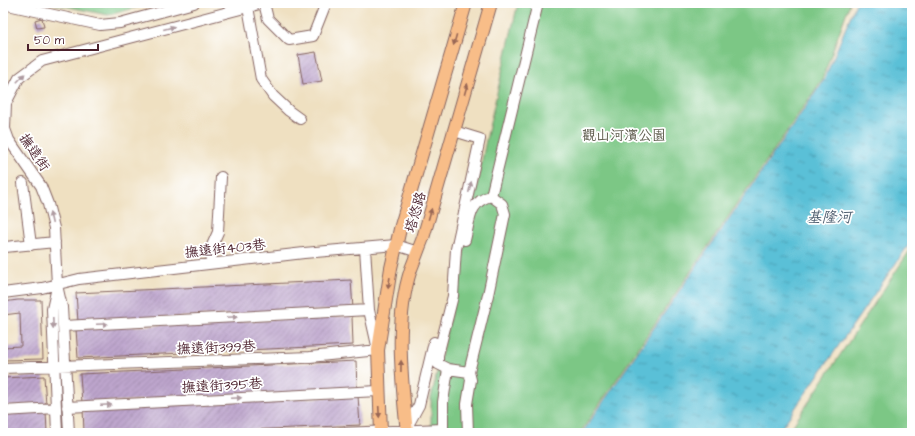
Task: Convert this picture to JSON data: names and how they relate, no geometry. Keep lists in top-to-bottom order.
{
  "streets": {
    "main road": ["塔悠路"],
    "street": [
      "撫遠街",
      "撫遠街403巷",
      "撫遠街399巷",
      "撫遠街395巷"
    ]
  },
  "crossings": [
    ["撫遠街", "撫遠街403巷"],
    ["撫遠街", "撫遠街399巷"],
    ["撫遠街", "撫遠街395巷"],
    ["塔悠路", "撫遠街403巷"],
    ["塔悠路", "撫遠街399巷"],
    ["塔悠路", "撫遠街395巷"]
  ],
  "water": ["基隆河"],
  "parks": ["觀山河濱公園"],
  "scale_bar": "50 m"
}
